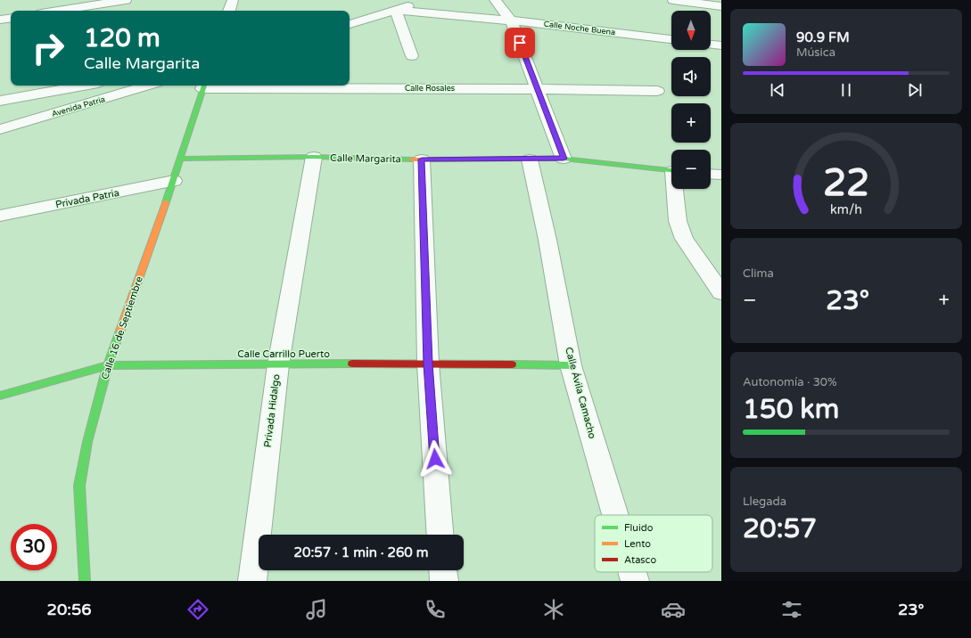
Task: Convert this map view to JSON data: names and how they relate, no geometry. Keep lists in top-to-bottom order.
{
  "streets": {
    "street": [
      "Calle Noche Buena",
      "Calle Rosales",
      "Avenida Patria",
      "Calle Margarita",
      "Privada Patria",
      "Calle 16 de Septiembre",
      "Calle Carrillo Puerto",
      "Calle Ávila Camacho",
      "Privada Hidalgo"
    ]
  },
  "crossings": [
    ["Calle Rosales", "Calle 16 de Septiembre"],
    ["Calle Margarita", "Calle 16 de Septiembre"],
    ["Calle Margarita", "Calle Ávila Camacho"],
    ["Calle Margarita", "Privada Hidalgo"],
    ["Privada Patria", "Calle 16 de Septiembre"],
    ["Calle 16 de Septiembre", "Calle Carrillo Puerto"],
    ["Calle Carrillo Puerto", "Calle Ávila Camacho"],
    ["Calle Carrillo Puerto", "Privada Hidalgo"]
  ],
  "legend": ["Fluido", "Lento", "Atasco"],
  "north": "bottom",
  "page": {
    "map_buttons": ["+", "−"],
    "turn": ["120 m", "Calle Margarita"],
    "song": ["90.9 FM", "Música"],
    "tile": [
      "Clima",
      ["Autonomía · 30%", "150 km"],
      ["Llegada", "20:57"]
    ],
    "heat": ["−", "23°", "+"],
    "limit": "30",
    "trip": "20:57 · 1 min · 260 m",
    "tabs": ["20:56", "23°"],
    "gauge": ["22", "km/h"]
  }
}
